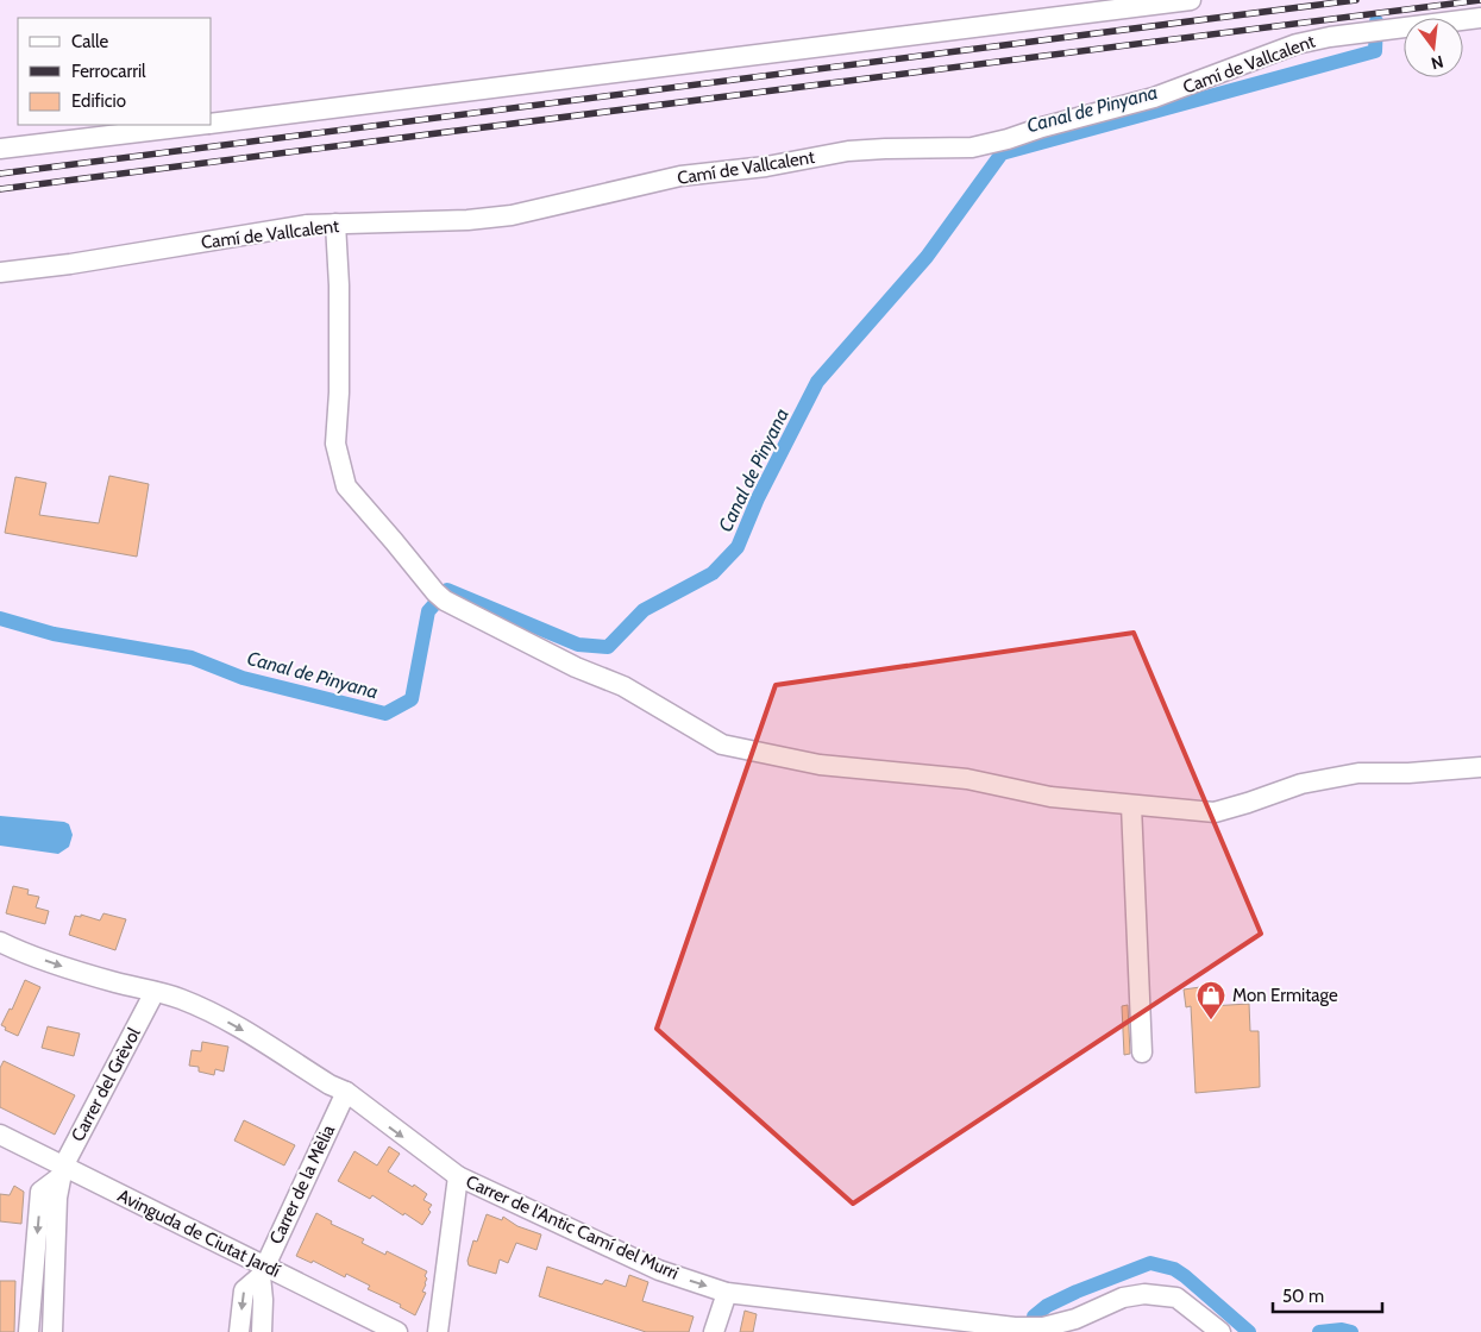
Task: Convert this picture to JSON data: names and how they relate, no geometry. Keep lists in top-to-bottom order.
{
  "streets": {
    "street": [
      "Camí de Vallcalent",
      "Carrer del Grèvol",
      "Carrer de la Mèlia",
      "Carrer de l'Antic Camí del Murri",
      "Avinguda de Ciutat Jardí"
    ]
  },
  "crossings": [
    ["Carrer del Grèvol", "Carrer de l'Antic Camí del Murri"],
    ["Carrer del Grèvol", "Avinguda de Ciutat Jardí"],
    ["Carrer de la Mèlia", "Carrer de l'Antic Camí del Murri"],
    ["Carrer de la Mèlia", "Avinguda de Ciutat Jardí"]
  ],
  "one_way": ["Carrer de l'Antic Camí del Murri"],
  "water": ["Canal de Pinyana"],
  "places": {
    "shop": ["Mon Ermitage"]
  },
  "legend": ["Calle", "Ferrocarril", "Edificio"],
  "scale_bar": "50 m",
  "north": "bottom"
}
